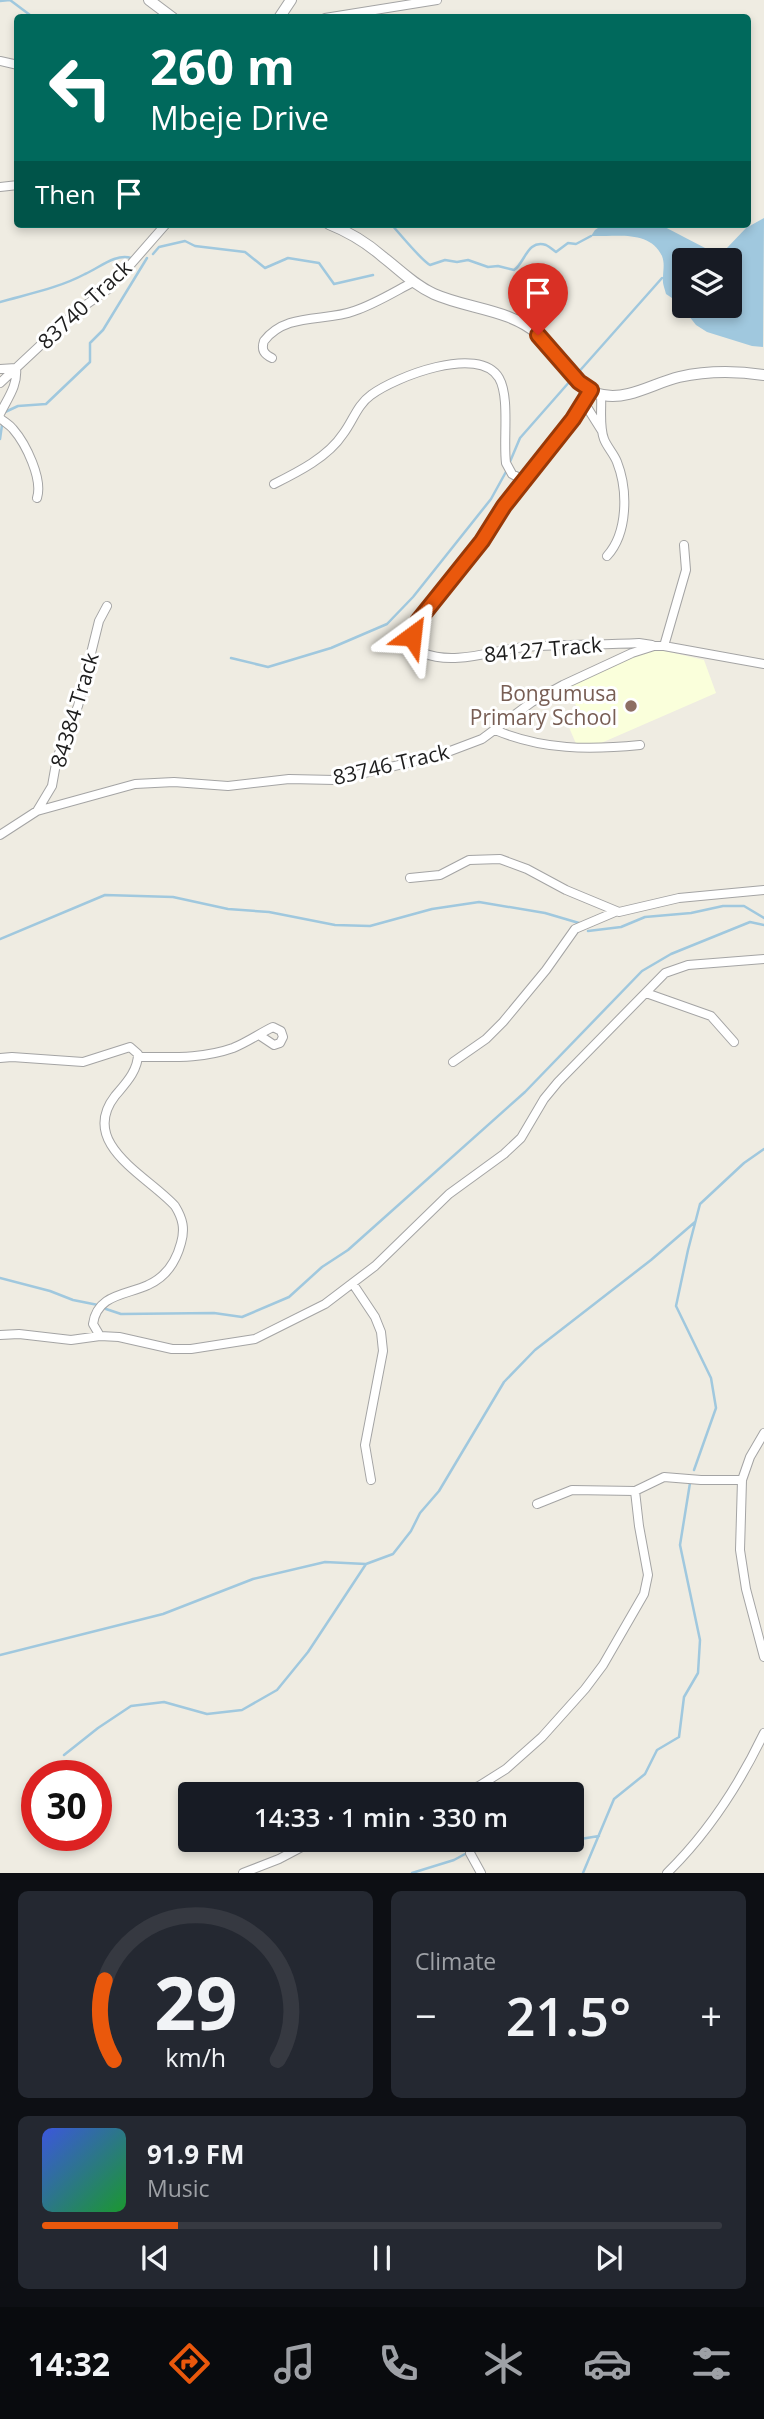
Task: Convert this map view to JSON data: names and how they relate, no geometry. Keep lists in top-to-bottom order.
{
  "streets": {
    "street": [
      "83740 Track",
      "84127 Track",
      "84384 Track",
      "83746 Track"
    ]
  },
  "crossings": [
    ["84127 Track", "83746 Track"],
    ["84384 Track", "83746 Track"]
  ],
  "places": ["Bongumusa Primary School"],
  "page": {
    "turn": ["260 m", "Mbeje Drive"],
    "then": "Then",
    "limit": "30",
    "trip": "14:33 · 1 min · 330 m",
    "tile": "Climate",
    "heat": ["−", "21.5°", "+"],
    "song": ["91.9 FM", "Music"],
    "tabs": "14:32",
    "gauge": ["29", "km/h"]
  }
}
